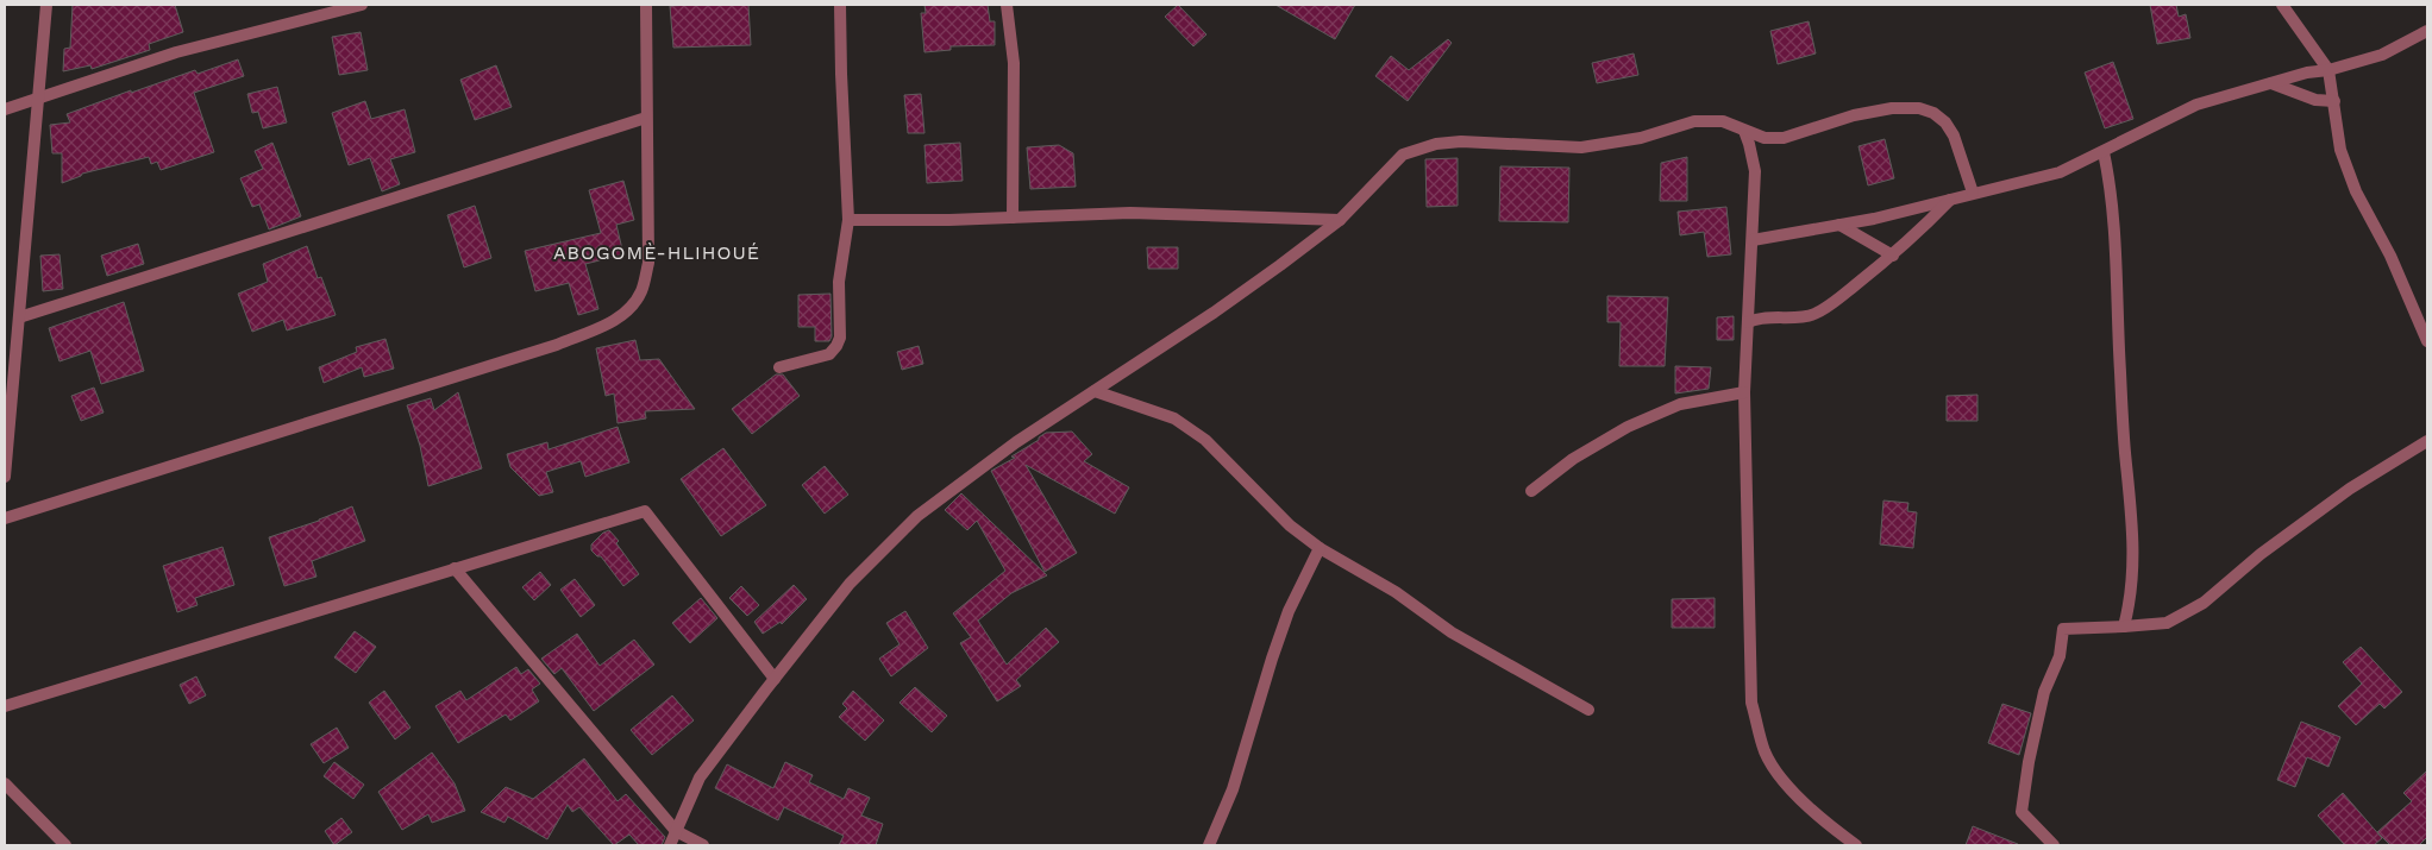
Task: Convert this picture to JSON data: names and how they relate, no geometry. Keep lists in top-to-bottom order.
{
  "districts": ["ABOGOMÈ-HLIHOUÉ"]
}
